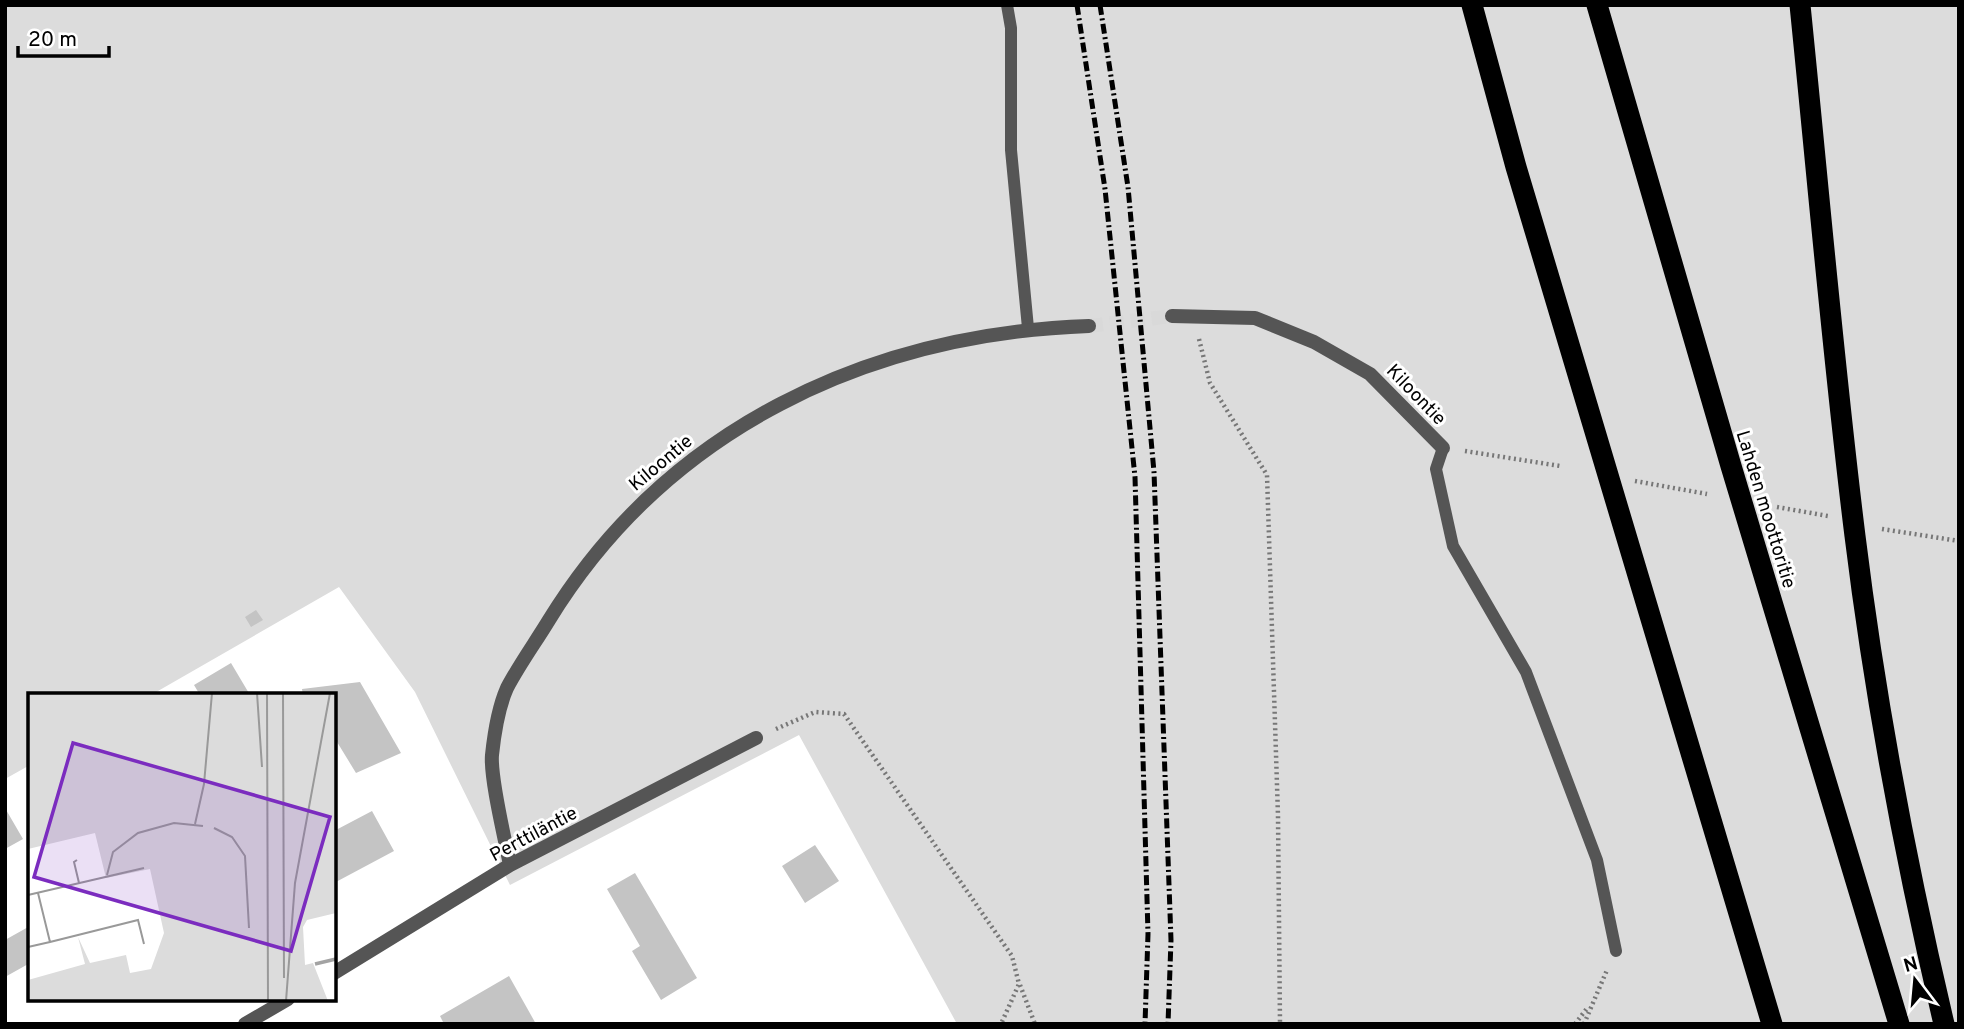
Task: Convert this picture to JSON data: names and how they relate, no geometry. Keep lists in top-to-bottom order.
{
  "streets": {
    "highway": ["Lahden moottoritie"],
    "street": ["Kiloontie", "Perttiläntie"]
  },
  "crossings": [
    ["Kiloontie", "Perttiläntie"]
  ],
  "scale_bar": "20 m",
  "north": "top"
}
